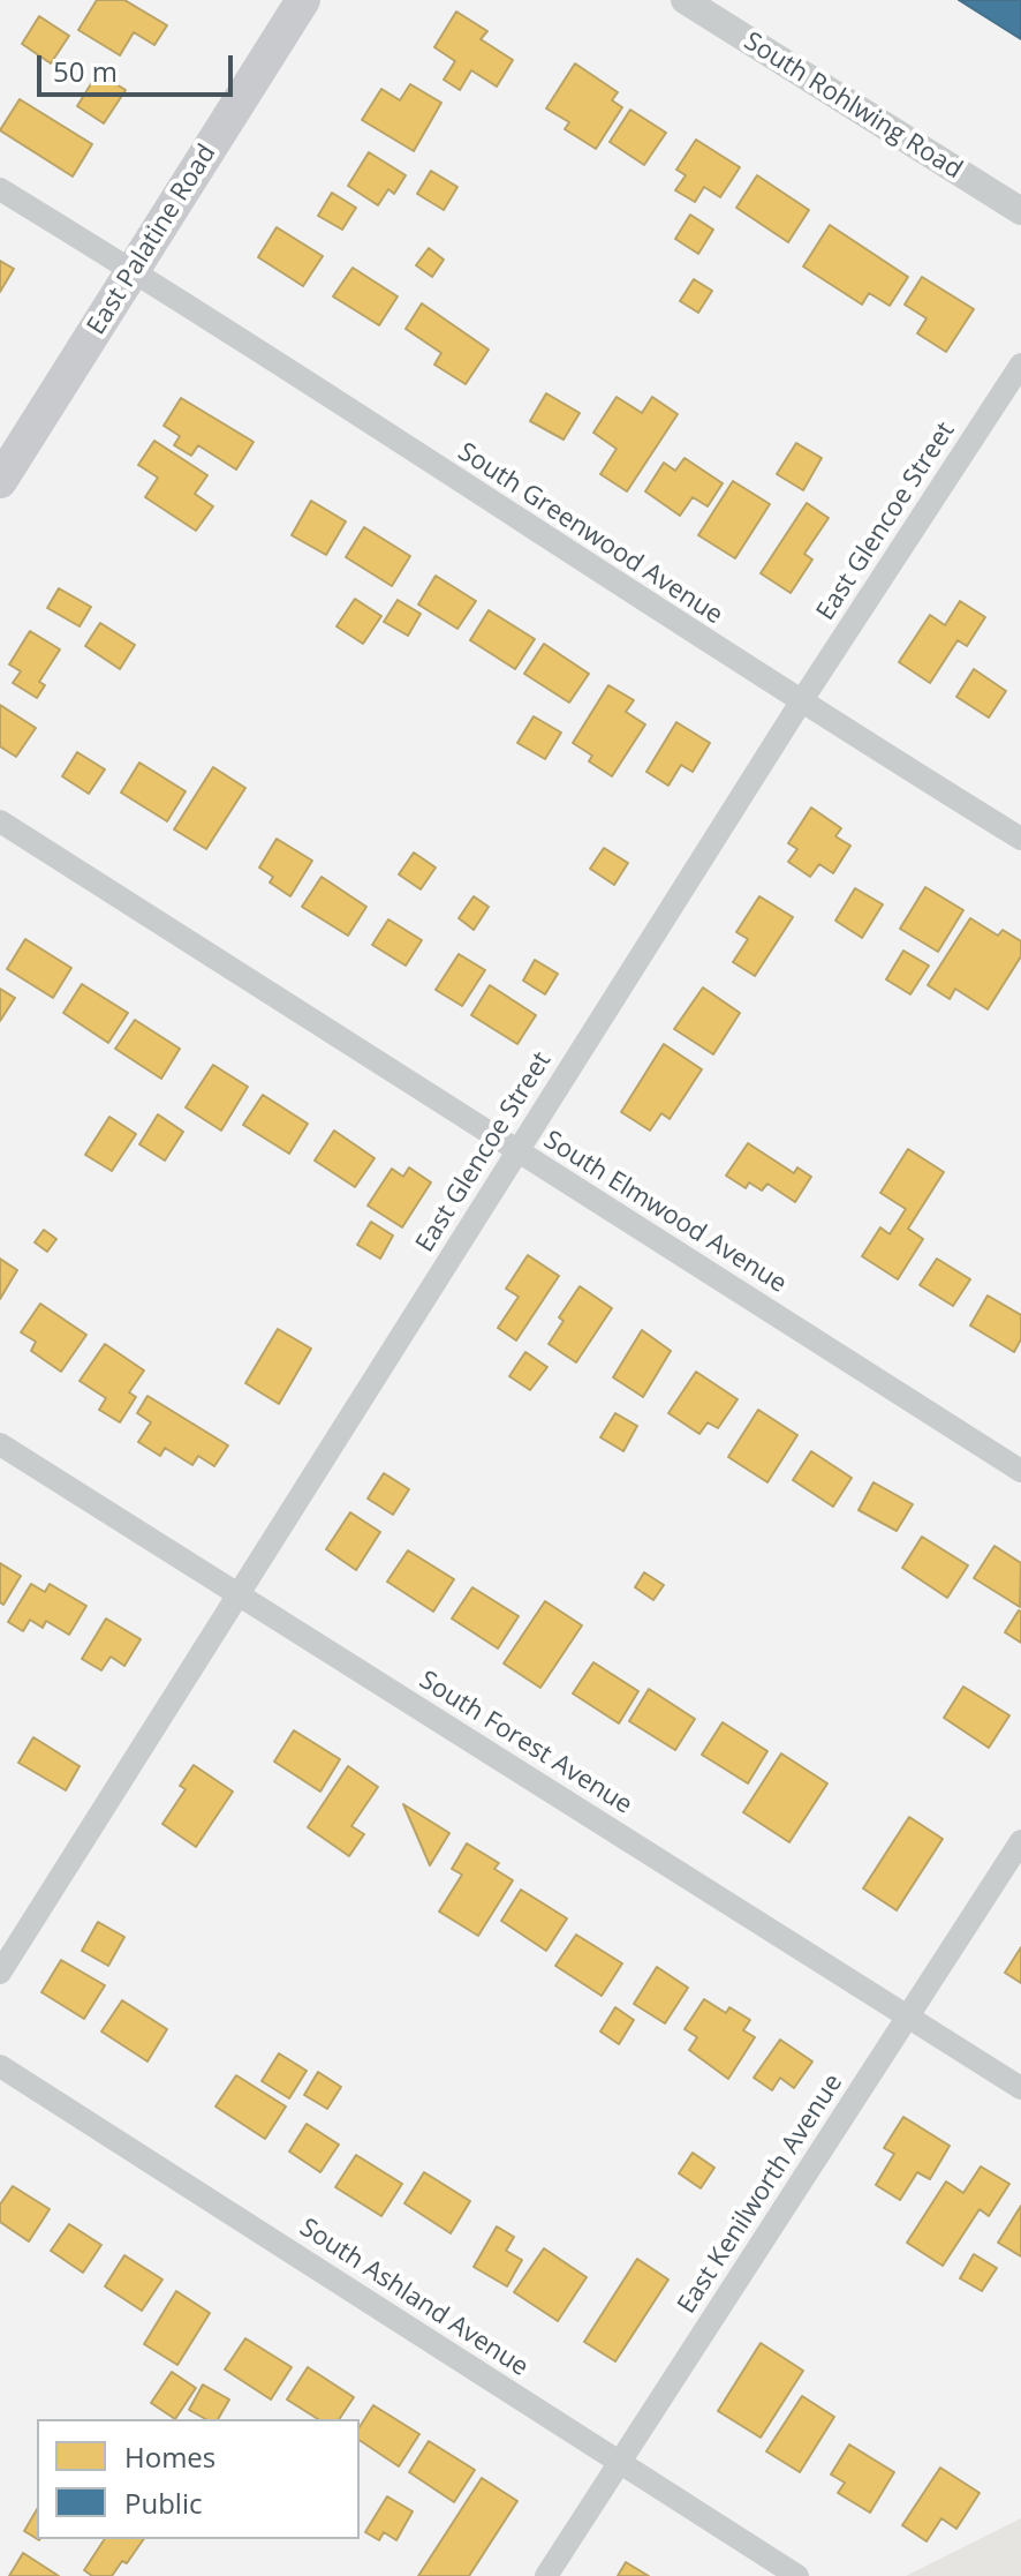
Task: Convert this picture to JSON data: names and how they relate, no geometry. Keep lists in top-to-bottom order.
{
  "streets": {
    "main road": ["East Palatine Road"],
    "street": [
      "South Rohlwing Road",
      "East Glencoe Street",
      "South Greenwood Avenue",
      "South Elmwood Avenue",
      "South Forest Avenue",
      "East Kenilworth Avenue",
      "South Ashland Avenue"
    ]
  },
  "crossings": [
    ["East Palatine Road", "South Greenwood Avenue"],
    ["East Glencoe Street", "South Greenwood Avenue"],
    ["East Glencoe Street", "South Elmwood Avenue"],
    ["East Glencoe Street", "South Forest Avenue"],
    ["South Forest Avenue", "East Kenilworth Avenue"],
    ["East Kenilworth Avenue", "South Ashland Avenue"]
  ],
  "legend": ["Homes", "Public"],
  "scale_bar": "50 m"
}
